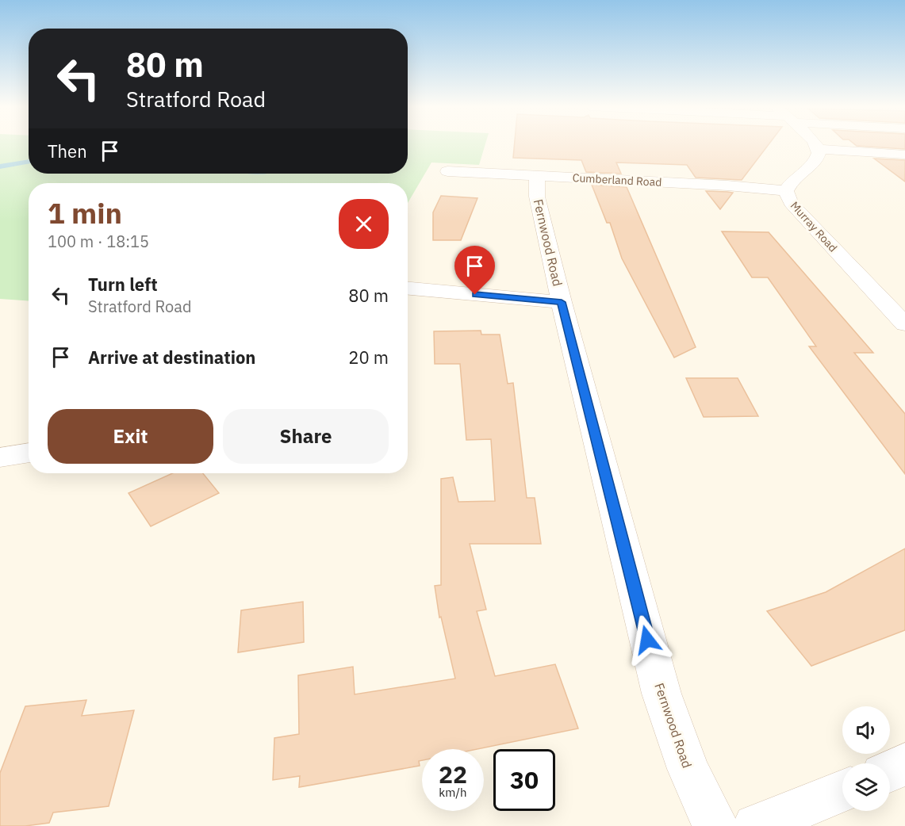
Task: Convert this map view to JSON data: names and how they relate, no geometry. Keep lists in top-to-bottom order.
{
  "streets": {
    "street": ["Cumberland Road", "Murray Road", "Fernwood Road"]
  },
  "crossings": [
    ["Cumberland Road", "Murray Road"],
    ["Cumberland Road", "Fernwood Road"]
  ],
  "page": {
    "turn": ["80 m", "Stratford Road"],
    "then": "Then",
    "heading": ["1 min", "100 m · 18:15"],
    "list": [
      {
        "name": "Turn left",
        "note": "Stratford Road",
        "value": "80 m"
      },
      {
        "name": "Arrive at destination",
        "value": "20 m"
      }
    ],
    "buttons": ["Exit", "Share"],
    "speed": "22 km/h",
    "limit": "30"
  }
}
